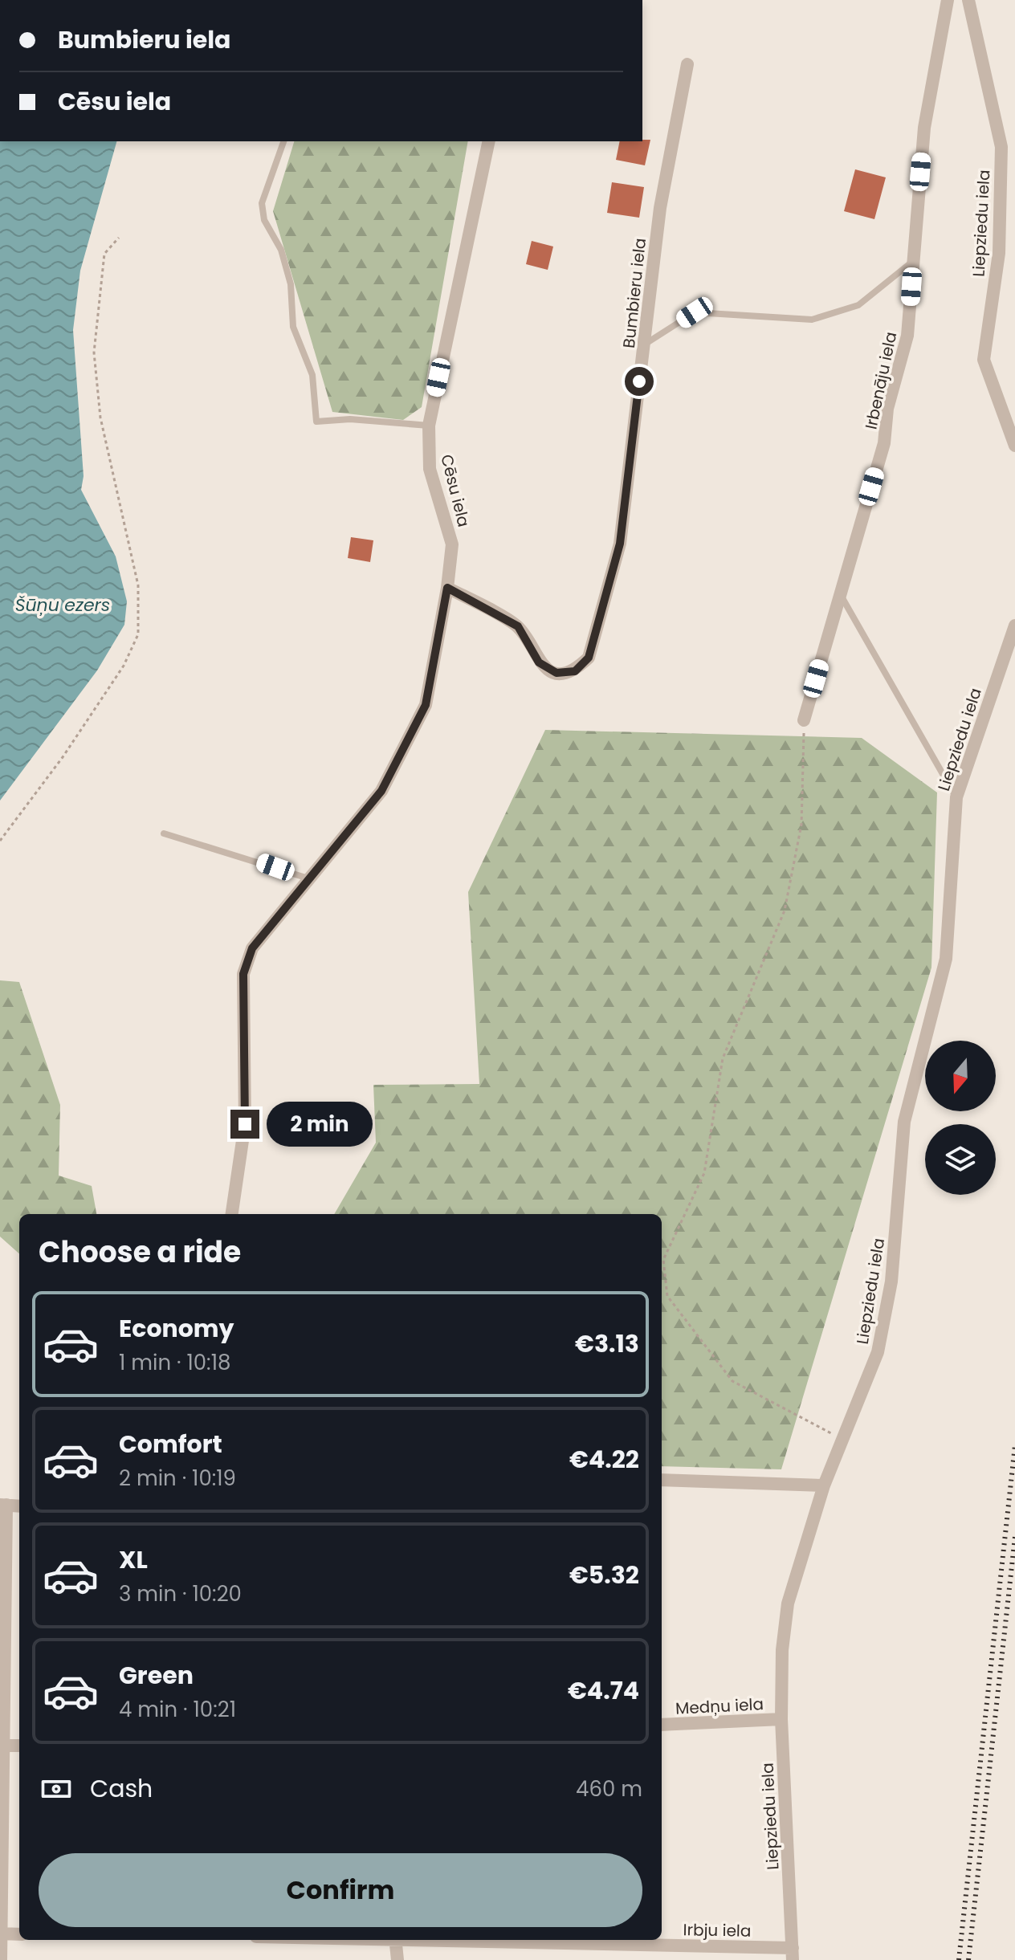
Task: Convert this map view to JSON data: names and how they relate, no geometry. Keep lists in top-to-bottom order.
{
  "streets": {
    "street": [
      "Liepziedu iela",
      "Bumbieru iela",
      "Irbenāju iela",
      "Cēsu iela",
      "Medņu iela",
      "Irbju iela"
    ]
  },
  "crossings": [
    ["Liepziedu iela", "Medņu iela"],
    ["Liepziedu iela", "Irbju iela"],
    ["Bumbieru iela", "Cēsu iela"]
  ],
  "water": ["Šūņu ezers"],
  "north": "bottom",
  "page": {
    "banner": ["Bumbieru iela", "Cēsu iela"],
    "bubble": "2 min",
    "heading": "Choose a ride",
    "list": [
      {
        "name": "Economy",
        "note": "1 min · 10:18",
        "value": "€3.13"
      },
      {
        "name": "Comfort",
        "note": "2 min · 10:19",
        "value": "€4.22"
      },
      {
        "name": "XL",
        "note": "3 min · 10:20",
        "value": "€5.32"
      },
      {
        "name": "Green",
        "note": "4 min · 10:21",
        "value": "€4.74"
      }
    ],
    "pay": ["Cash", "460 m"],
    "buttons": "Confirm"
  }
}
